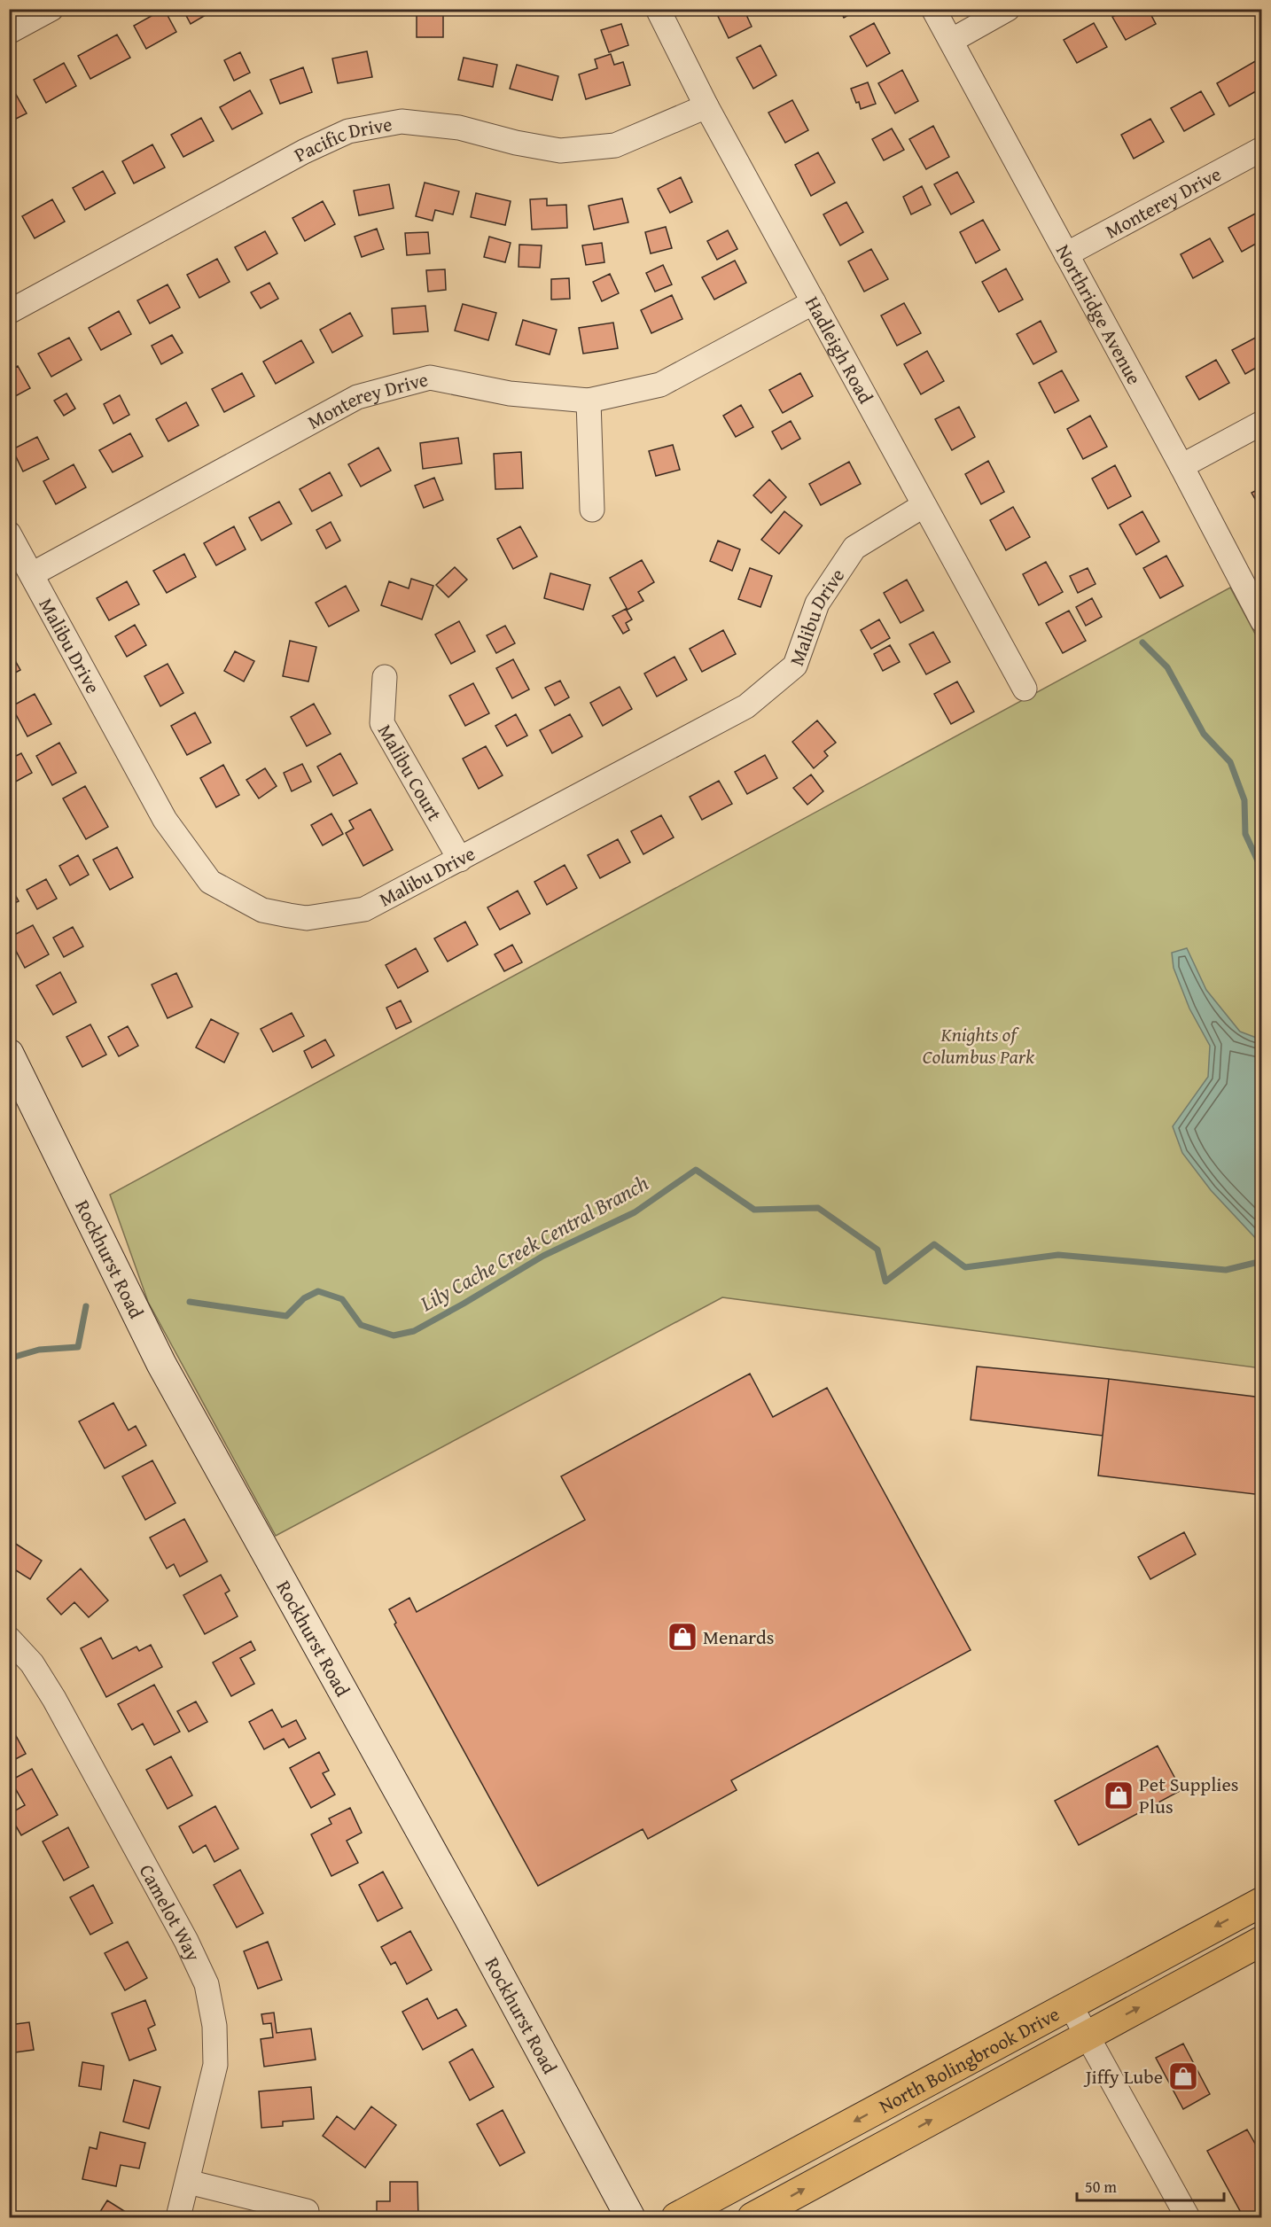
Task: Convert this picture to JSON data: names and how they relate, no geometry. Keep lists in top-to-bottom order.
{
  "streets": {
    "main road": ["North Bolingbrook Drive"],
    "street": [
      "Pacific Drive",
      "Monterey Drive",
      "Northridge Avenue",
      "Hadleigh Road",
      "Malibu Drive",
      "Malibu Court",
      "Rockhurst Road",
      "Camelot Way"
    ]
  },
  "crossings": [
    ["Pacific Drive", "Hadleigh Road"],
    ["Monterey Drive", "Northridge Avenue"],
    ["Monterey Drive", "Hadleigh Road"],
    ["Monterey Drive", "Malibu Drive"],
    ["Hadleigh Road", "Malibu Drive"],
    ["Malibu Drive", "Malibu Court"]
  ],
  "water": ["Lily Cache Creek Central Branch"],
  "parks": ["Knights of Columbus Park"],
  "places": {
    "shop": ["Menards", "Pet Supplies Plus", "Jiffy Lube"]
  },
  "scale_bar": "50 m"
}
